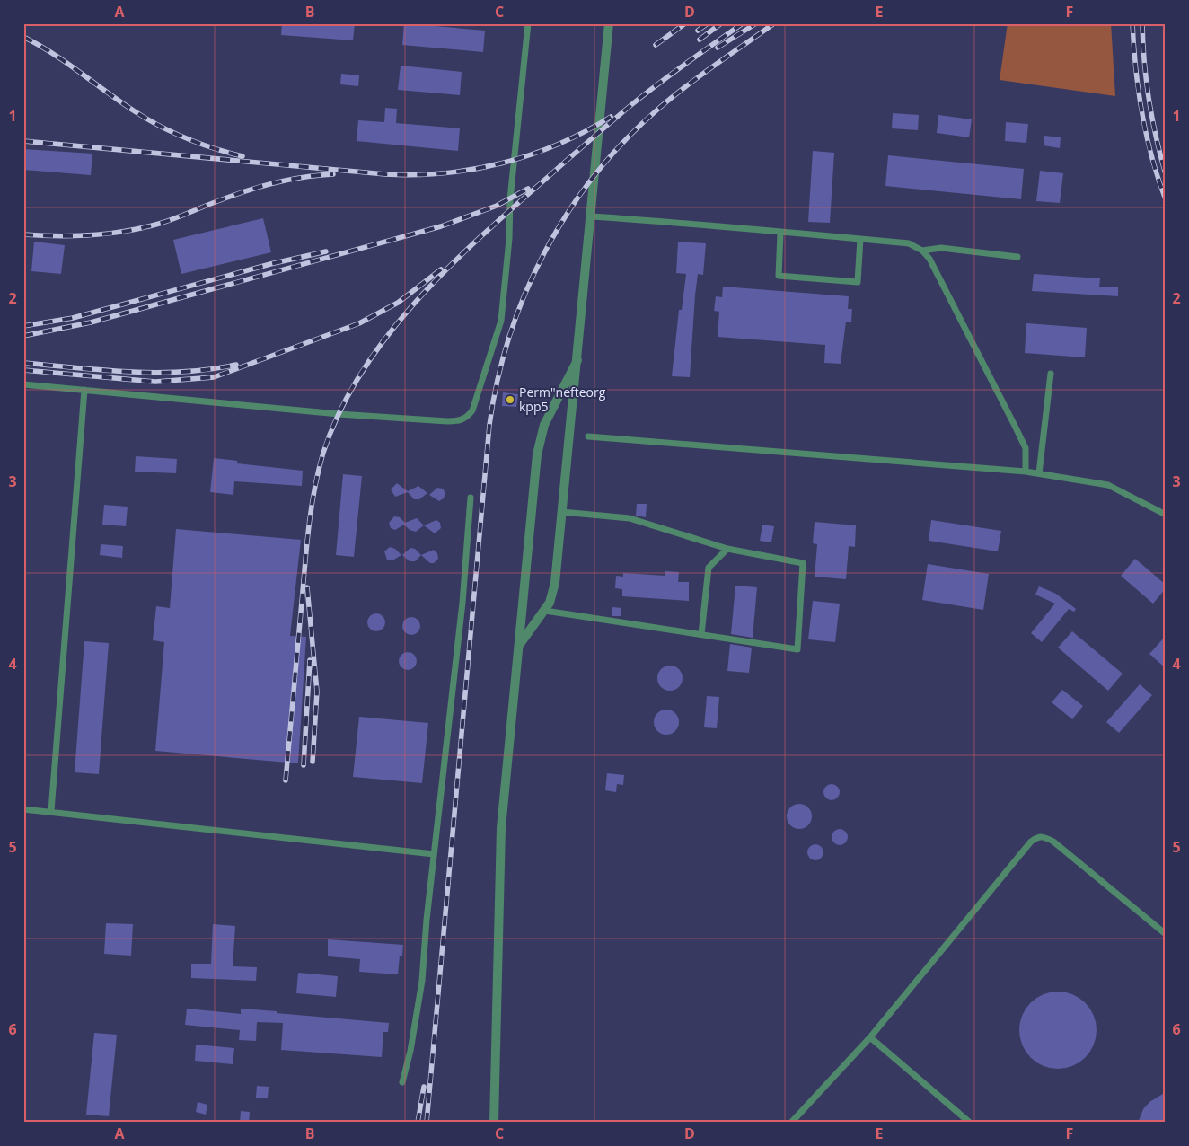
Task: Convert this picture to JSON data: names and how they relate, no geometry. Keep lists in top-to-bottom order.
{
  "places": ["Perm\"nefteorg kpp5"],
  "grid": {
    "columns": [
      "A",
      "B",
      "C",
      "D",
      "E",
      "F"
    ],
    "rows": [
      "1",
      "2",
      "3",
      "4",
      "5",
      "6"
    ]
  }
}
